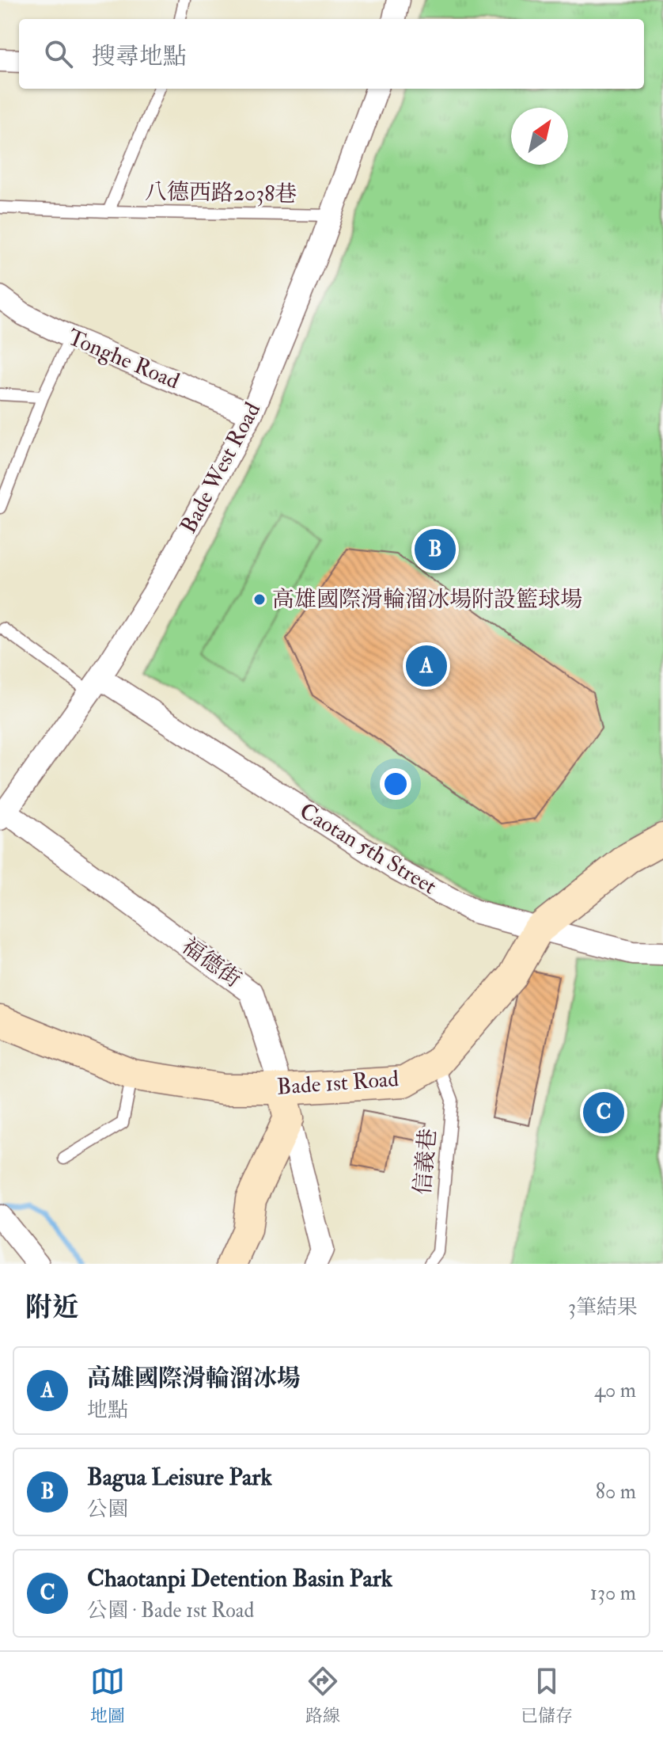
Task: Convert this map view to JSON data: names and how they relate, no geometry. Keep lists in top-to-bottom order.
{
  "streets": {
    "street": [
      "Tonghe Road",
      "Bade West Road",
      "Caotan 5th Street",
      "福德街",
      "Bade 1st Road"
    ],
    "lane": ["八德西路2038巷", "信義巷"]
  },
  "crossings": [
    ["八德西路2038巷", "Bade West Road"],
    ["Tonghe Road", "Bade West Road"],
    ["Bade West Road", "Caotan 5th Street"],
    ["Bade West Road", "福德街"],
    ["Caotan 5th Street", "Bade 1st Road"],
    ["福德街", "Bade 1st Road"],
    ["Bade 1st Road", "信義巷"]
  ],
  "places": ["高雄國際滑輪溜冰場附設籃球場"],
  "north": "top right",
  "page": {
    "search": "搜尋地點",
    "pins": ["B", "A", "C"],
    "heading": ["附近", "3筆結果"],
    "list": [
      {
        "mark": "A",
        "name": "高雄國際滑輪溜冰場",
        "note": "地點",
        "value": "40 m"
      },
      {
        "mark": "B",
        "name": "Bagua Leisure Park",
        "note": "公園",
        "value": "80 m"
      },
      {
        "mark": "C",
        "name": "Chaotanpi Detention Basin Park",
        "note": "公園 · Bade 1st Road",
        "value": "130 m"
      }
    ],
    "nav": ["地圖", "路線", "已儲存"]
  }
}
